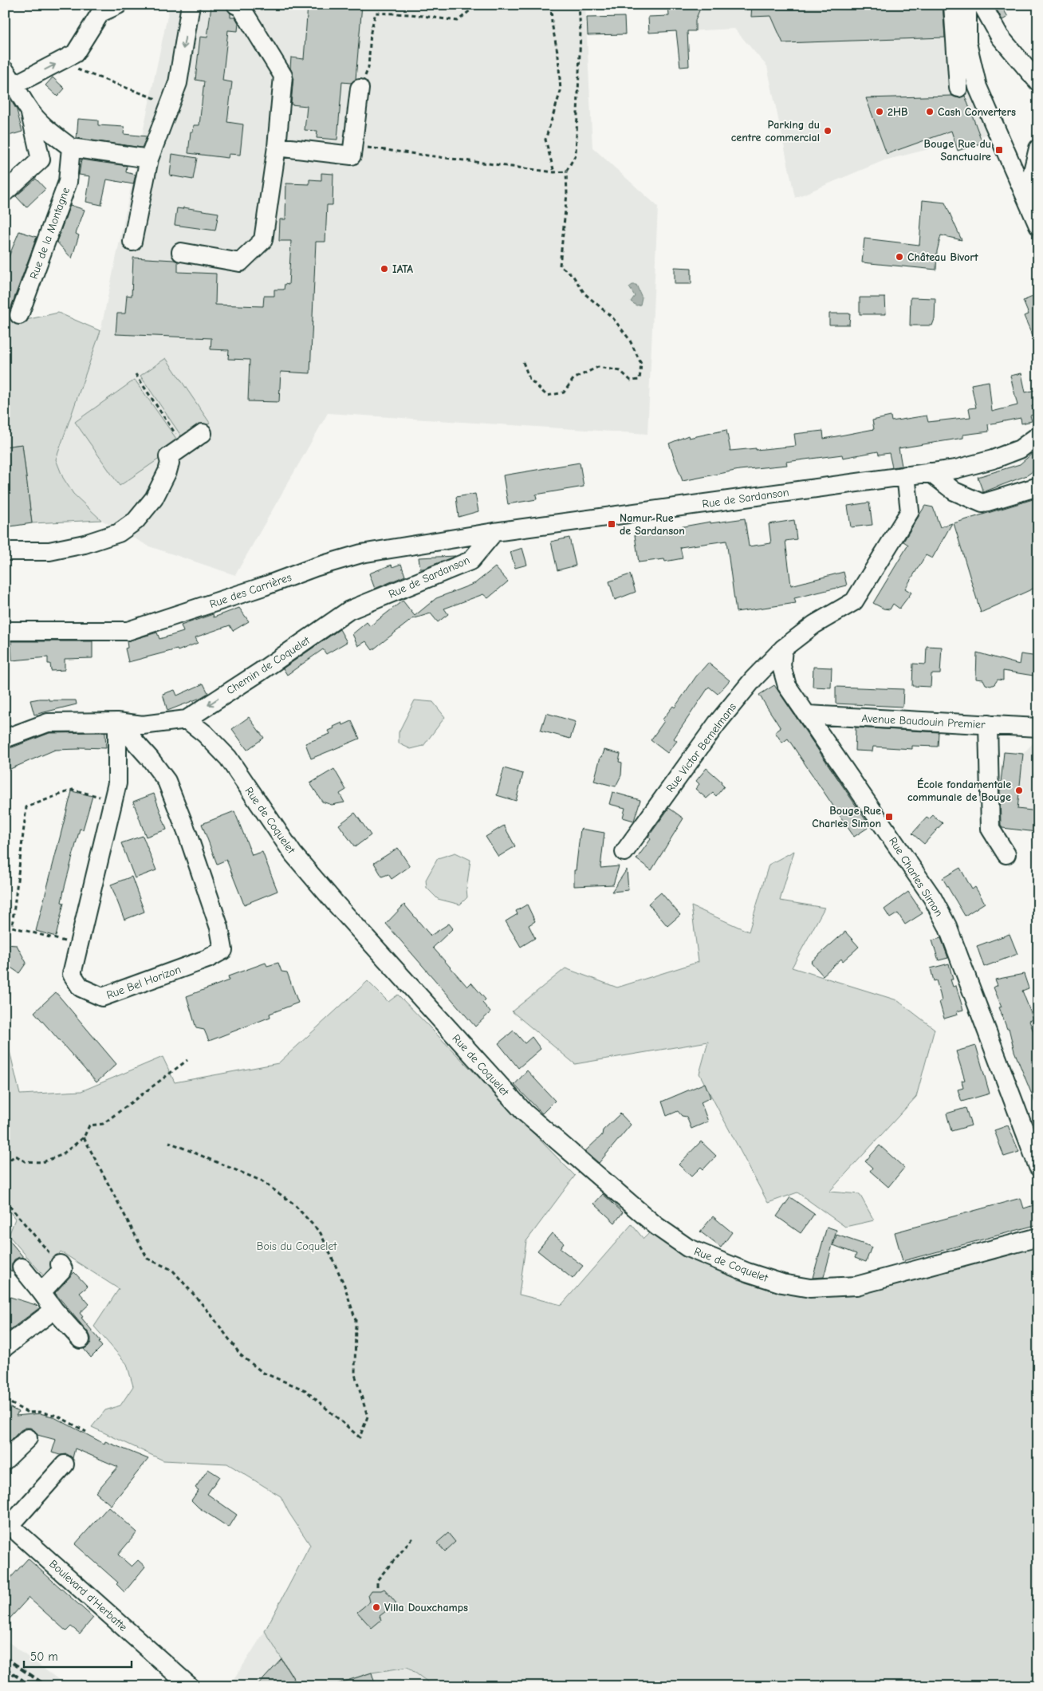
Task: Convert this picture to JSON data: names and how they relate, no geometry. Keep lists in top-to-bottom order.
{
  "streets": {
    "street": [
      "Rue de la Montagne",
      "Rue de Sardanson",
      "Rue des Carrières",
      "Chemin de Coquelet",
      "Avenue Baudouin Premier",
      "Rue Victor Bemelmans",
      "Rue de Coquelet",
      "Rue Charles Simon",
      "Rue Bel Horizon",
      "Boulevard d'Herbatte"
    ]
  },
  "crossings": [
    ["Rue de Sardanson", "Rue des Carrières"],
    ["Rue de Sardanson", "Chemin de Coquelet"],
    ["Rue de Sardanson", "Rue Victor Bemelmans"],
    ["Chemin de Coquelet", "Rue de Coquelet"],
    ["Avenue Baudouin Premier", "Rue Charles Simon"],
    ["Rue Victor Bemelmans", "Rue Charles Simon"]
  ],
  "one_way": ["Chemin de Coquelet"],
  "parks": ["Bois du Coquelet"],
  "places": {
    "other": [
      "2HB",
      "Cash Converters",
      "Parking du centre commercial",
      "Château Bivort",
      "IATA",
      "École fondamentale communale de Bouge",
      "Villa Douxchamps"
    ],
    "transit": ["Bouge Rue du Sanctuaire", "Namur Rue de Sardanson", "Bouge Rue Charles Simon"]
  },
  "scale_bar": "50 m"
}
